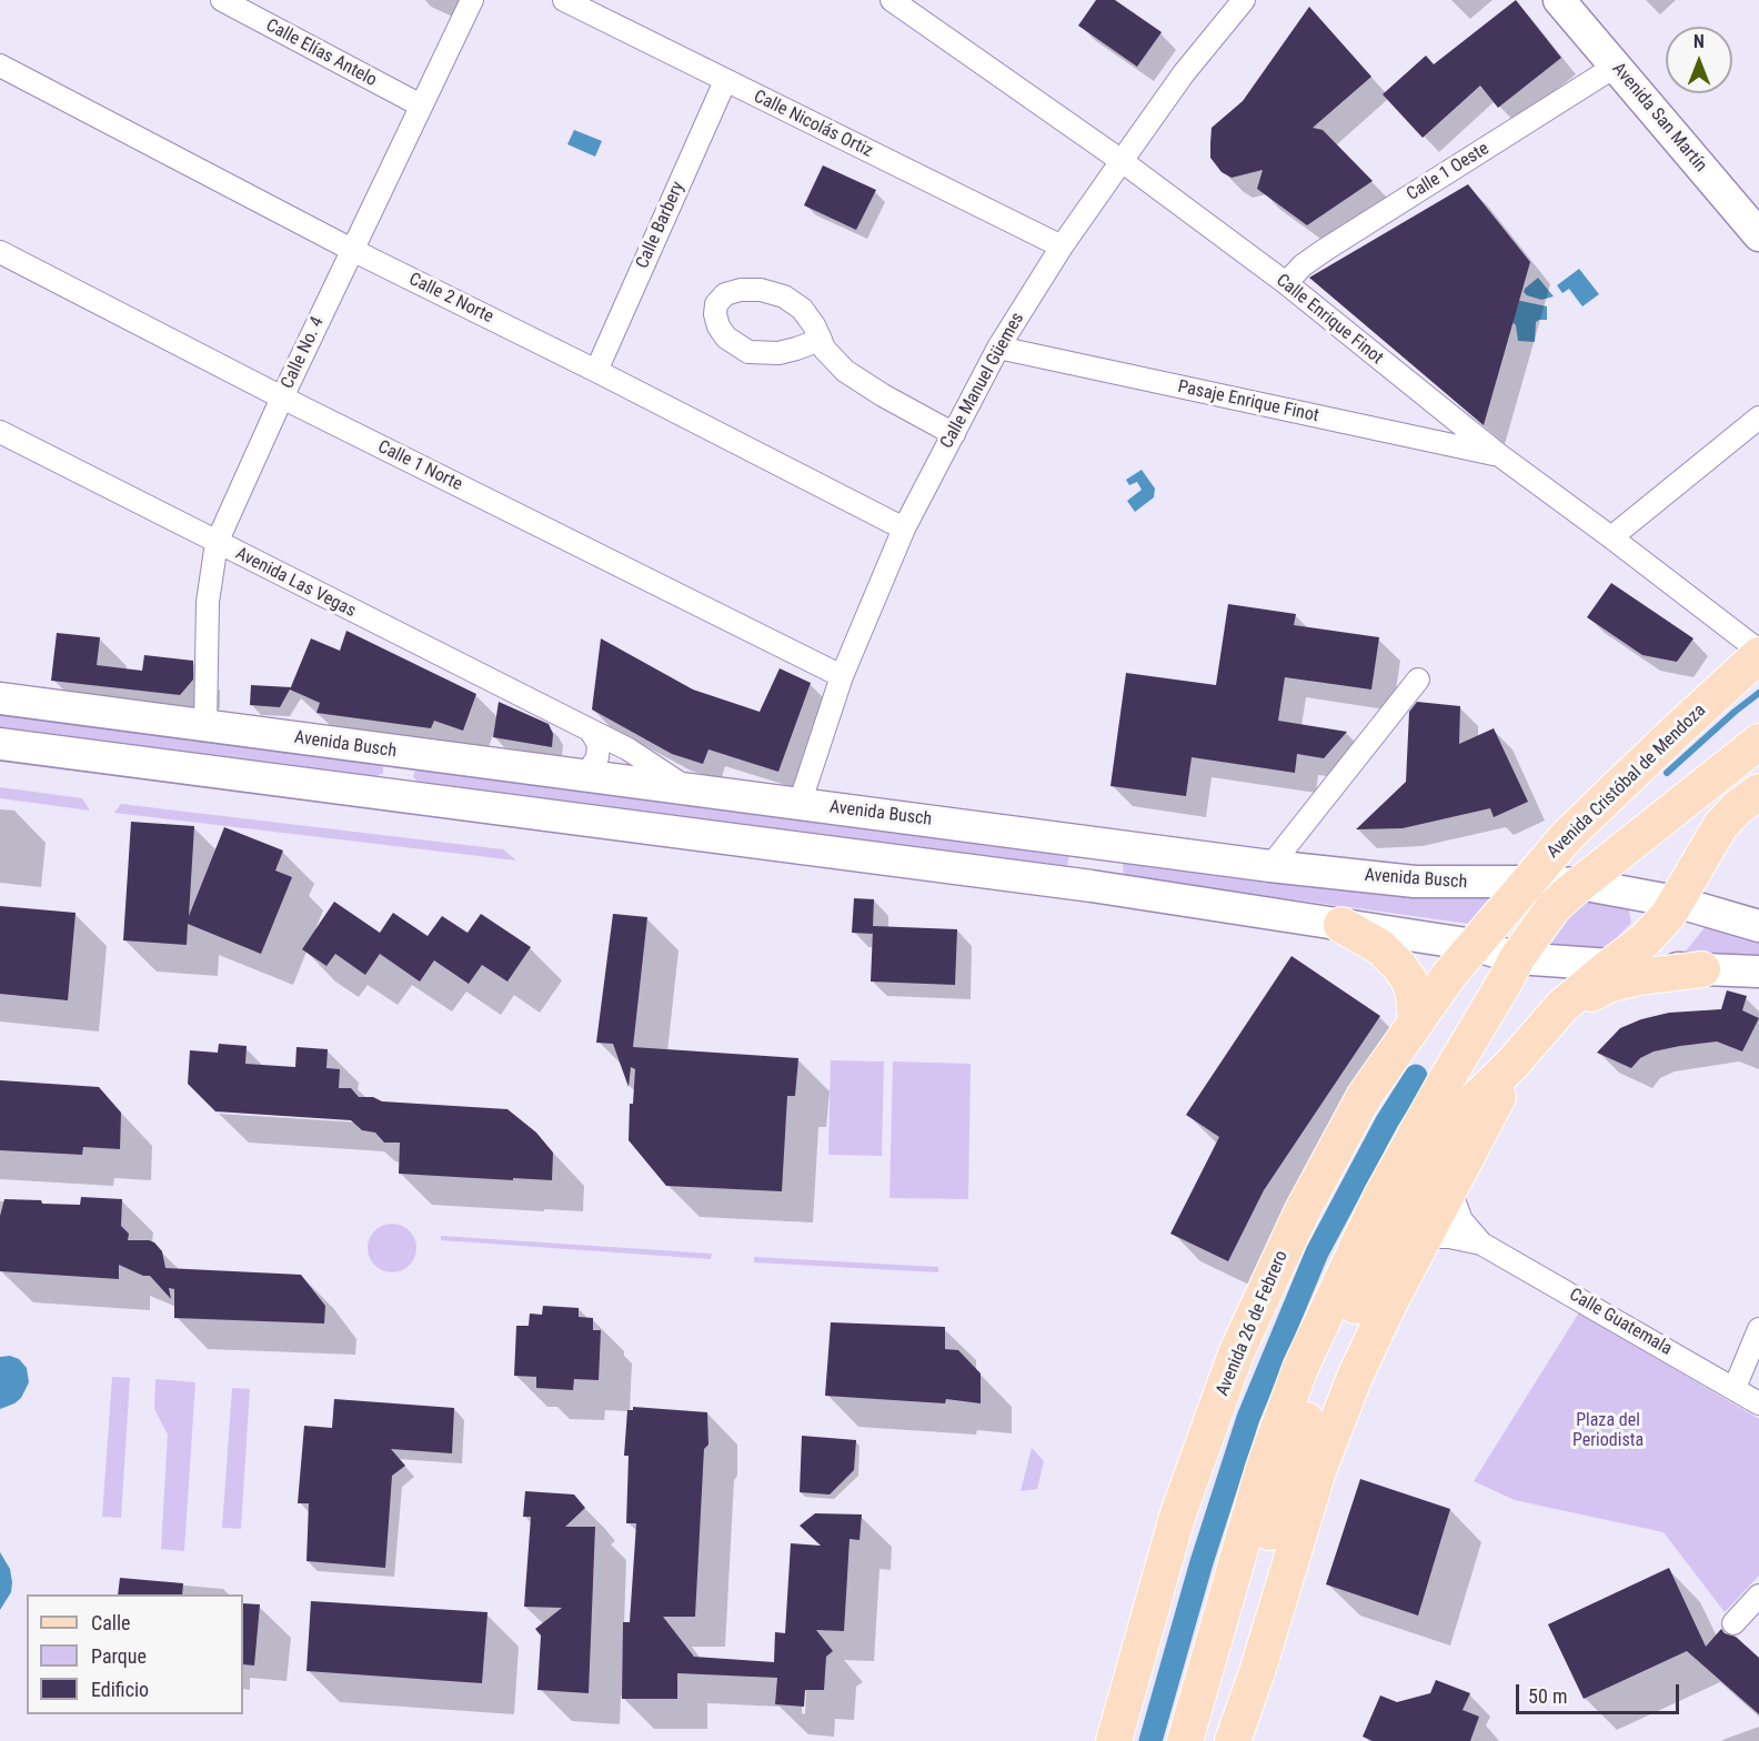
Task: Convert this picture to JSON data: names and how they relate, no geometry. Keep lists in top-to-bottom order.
{
  "streets": {
    "main road": [
      "Avenida San Martín",
      "Avenida Busch",
      "Avenida Cristóbal de Mendoza",
      "Avenida 26 de Febrero"
    ],
    "street": [
      "Calle Elías Antelo",
      "Calle Nicolás Ortiz",
      "Calle 1 Oeste",
      "Calle Barbery",
      "Calle 2 Norte",
      "Calle Enrique Finot",
      "Calle No. 4",
      "Calle Manuel Güemes",
      "Pasaje Enrique Finot",
      "Calle 1 Norte",
      "Avenida Las Vegas",
      "Calle Guatemala"
    ]
  },
  "crossings": [
    ["Calle Elías Antelo", "Calle No. 4"],
    ["Avenida San Martín", "Calle 1 Oeste"],
    ["Calle Nicolás Ortiz", "Calle Barbery"],
    ["Calle Nicolás Ortiz", "Calle Manuel Güemes"],
    ["Calle 1 Oeste", "Calle Enrique Finot"],
    ["Calle Barbery", "Calle 2 Norte"],
    ["Calle 2 Norte", "Calle No. 4"],
    ["Calle 2 Norte", "Calle Manuel Güemes"],
    ["Calle Enrique Finot", "Calle Manuel Güemes"],
    ["Calle Enrique Finot", "Pasaje Enrique Finot"],
    ["Calle Enrique Finot", "Avenida Cristóbal de Mendoza"],
    ["Calle No. 4", "Calle 1 Norte"],
    ["Calle No. 4", "Avenida Las Vegas"],
    ["Calle No. 4", "Avenida Busch"],
    ["Calle Manuel Güemes", "Pasaje Enrique Finot"],
    ["Calle Manuel Güemes", "Calle 1 Norte"],
    ["Calle Manuel Güemes", "Avenida Busch"],
    ["Avenida Las Vegas", "Avenida Busch"],
    ["Avenida Busch", "Avenida Cristóbal de Mendoza"],
    ["Avenida Cristóbal de Mendoza", "Avenida 26 de Febrero"]
  ],
  "parks": ["Plaza del Periodista"],
  "legend": ["Calle", "Parque", "Edificio"],
  "scale_bar": "50 m",
  "north": "top"
}
